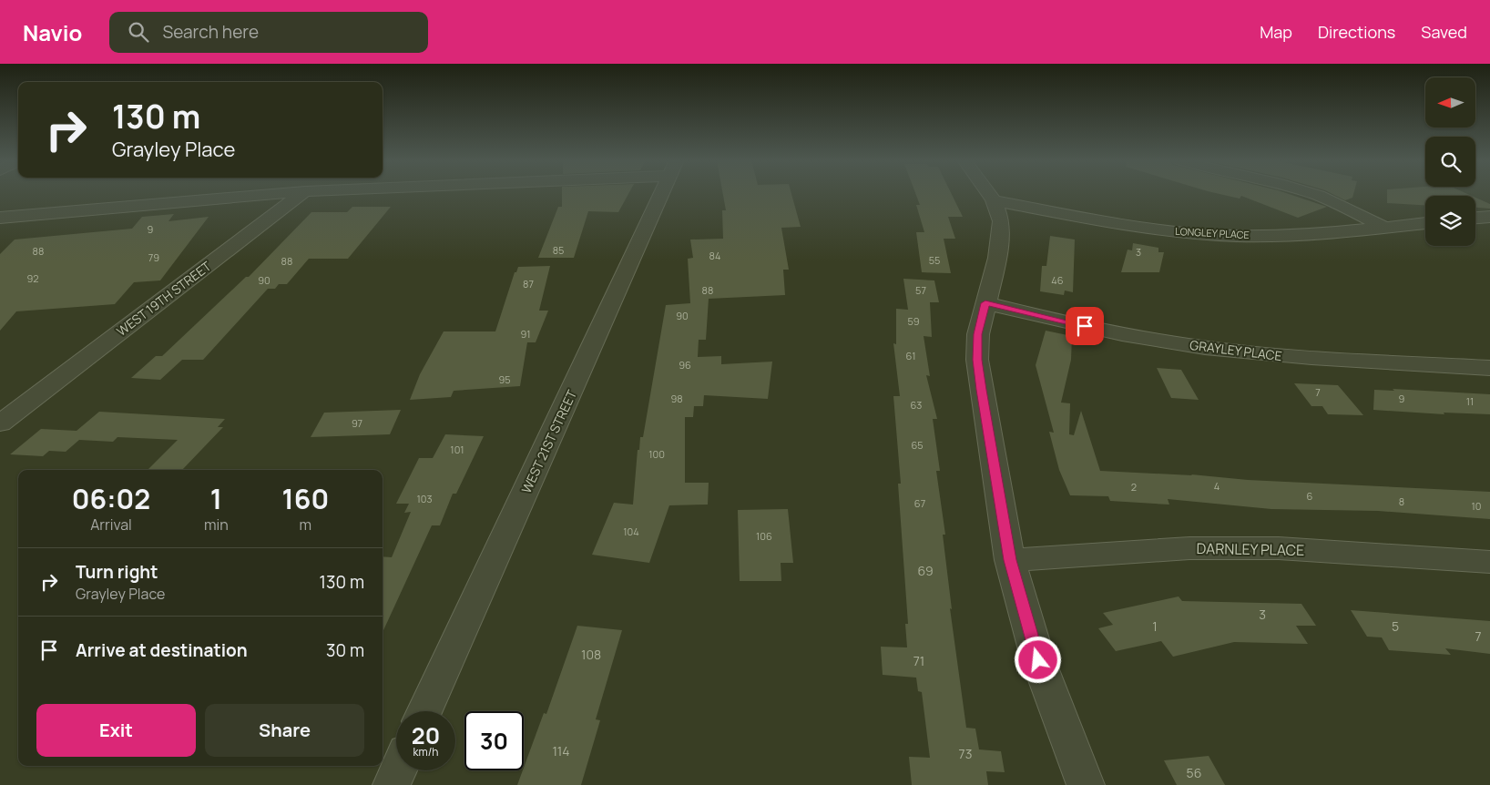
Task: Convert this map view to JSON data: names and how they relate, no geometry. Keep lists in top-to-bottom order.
{
  "streets": {
    "street": [
      "LONGLEY PLACE",
      "WEST 19TH STREET",
      "GRAYLEY PLACE",
      "WEST 21ST STREET",
      "DARNLEY PLACE"
    ]
  },
  "house_numbers": [
    "9",
    "85",
    "88",
    "3",
    "84",
    "79",
    "55",
    "88",
    "92",
    "90",
    "46",
    "87",
    "88",
    "57",
    "90",
    "59",
    "91",
    "61",
    "96",
    "95",
    "7",
    "98",
    "9",
    "11",
    "63",
    "97",
    "65",
    "101",
    "100",
    "4",
    "2",
    "6",
    "103",
    "8",
    "67",
    "10",
    "104",
    "106",
    "69",
    "3",
    "1",
    "5",
    "7",
    "108",
    "71",
    "114",
    "73",
    "56"
  ],
  "north": "left",
  "page": {
    "header": "Navio",
    "search": "Search here",
    "nav": ["Map", "Directions", "Saved"],
    "turn": ["130 m", "Grayley Place"],
    "eta": [
      "06:02",
      "Arrival",
      "1",
      "min",
      "160",
      "m"
    ],
    "list": [
      {
        "name": "Turn right",
        "note": "Grayley Place",
        "value": "130 m"
      },
      {
        "name": "Arrive at destination",
        "value": "30 m"
      }
    ],
    "buttons": ["Exit", "Share"],
    "speed": "20 km/h",
    "limit": "30"
  }
}
